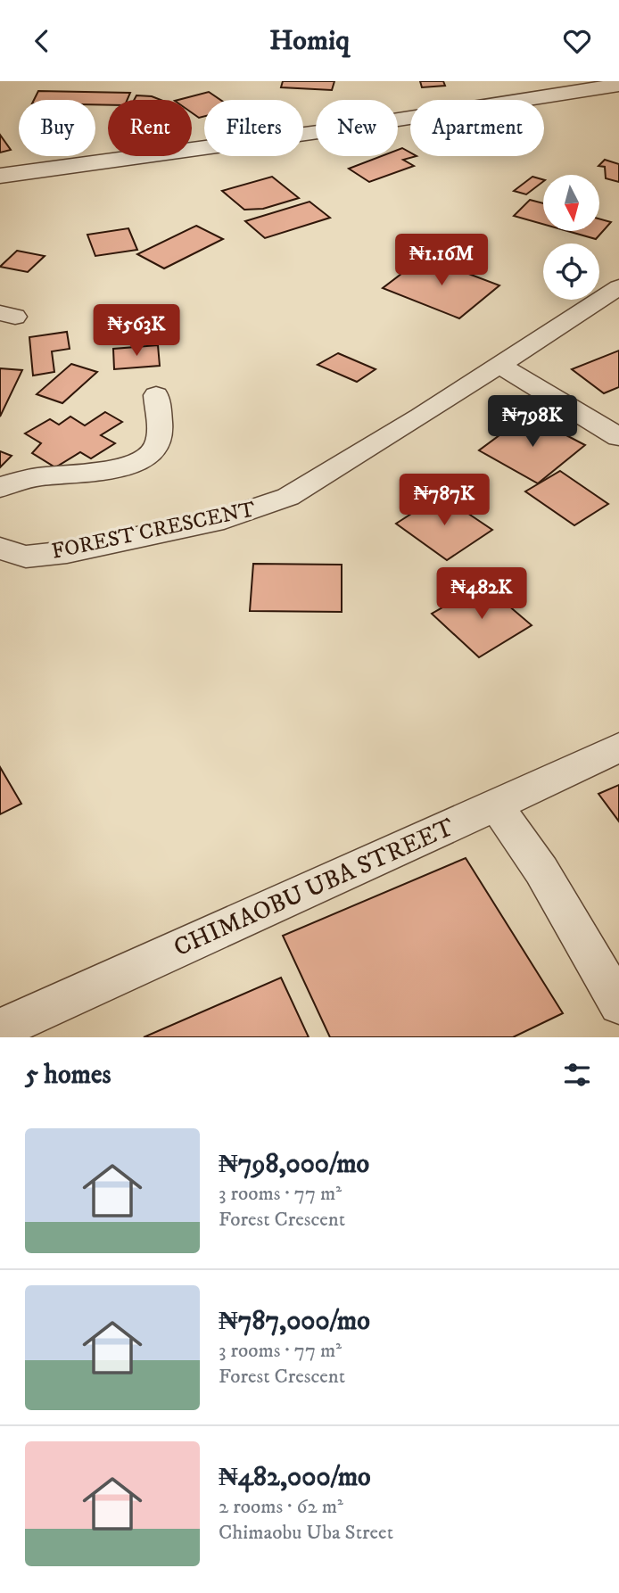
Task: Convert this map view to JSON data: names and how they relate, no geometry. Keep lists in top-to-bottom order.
{
  "streets": {
    "street": ["FOREST CRESCENT", "CHIMAOBU UBA STREET"]
  },
  "north": "bottom",
  "page": {
    "header": "Homiq",
    "chip": [
      "Buy",
      "Rent",
      "Filters",
      "New",
      "Apartment"
    ],
    "price": [
      "₦1.16M",
      "₦563K",
      "₦798K",
      "₦787K",
      "₦482K"
    ],
    "heading": "5 homes",
    "list": [
      {
        "name": "₦798,000/mo",
        "note": "3 rooms · 77 m² · Forest Crescent"
      },
      {
        "name": "₦787,000/mo",
        "note": "3 rooms · 77 m² · Forest Crescent"
      },
      {
        "name": "₦482,000/mo",
        "note": "2 rooms · 62 m² · Chimaobu Uba Street"
      }
    ]
  }
}
